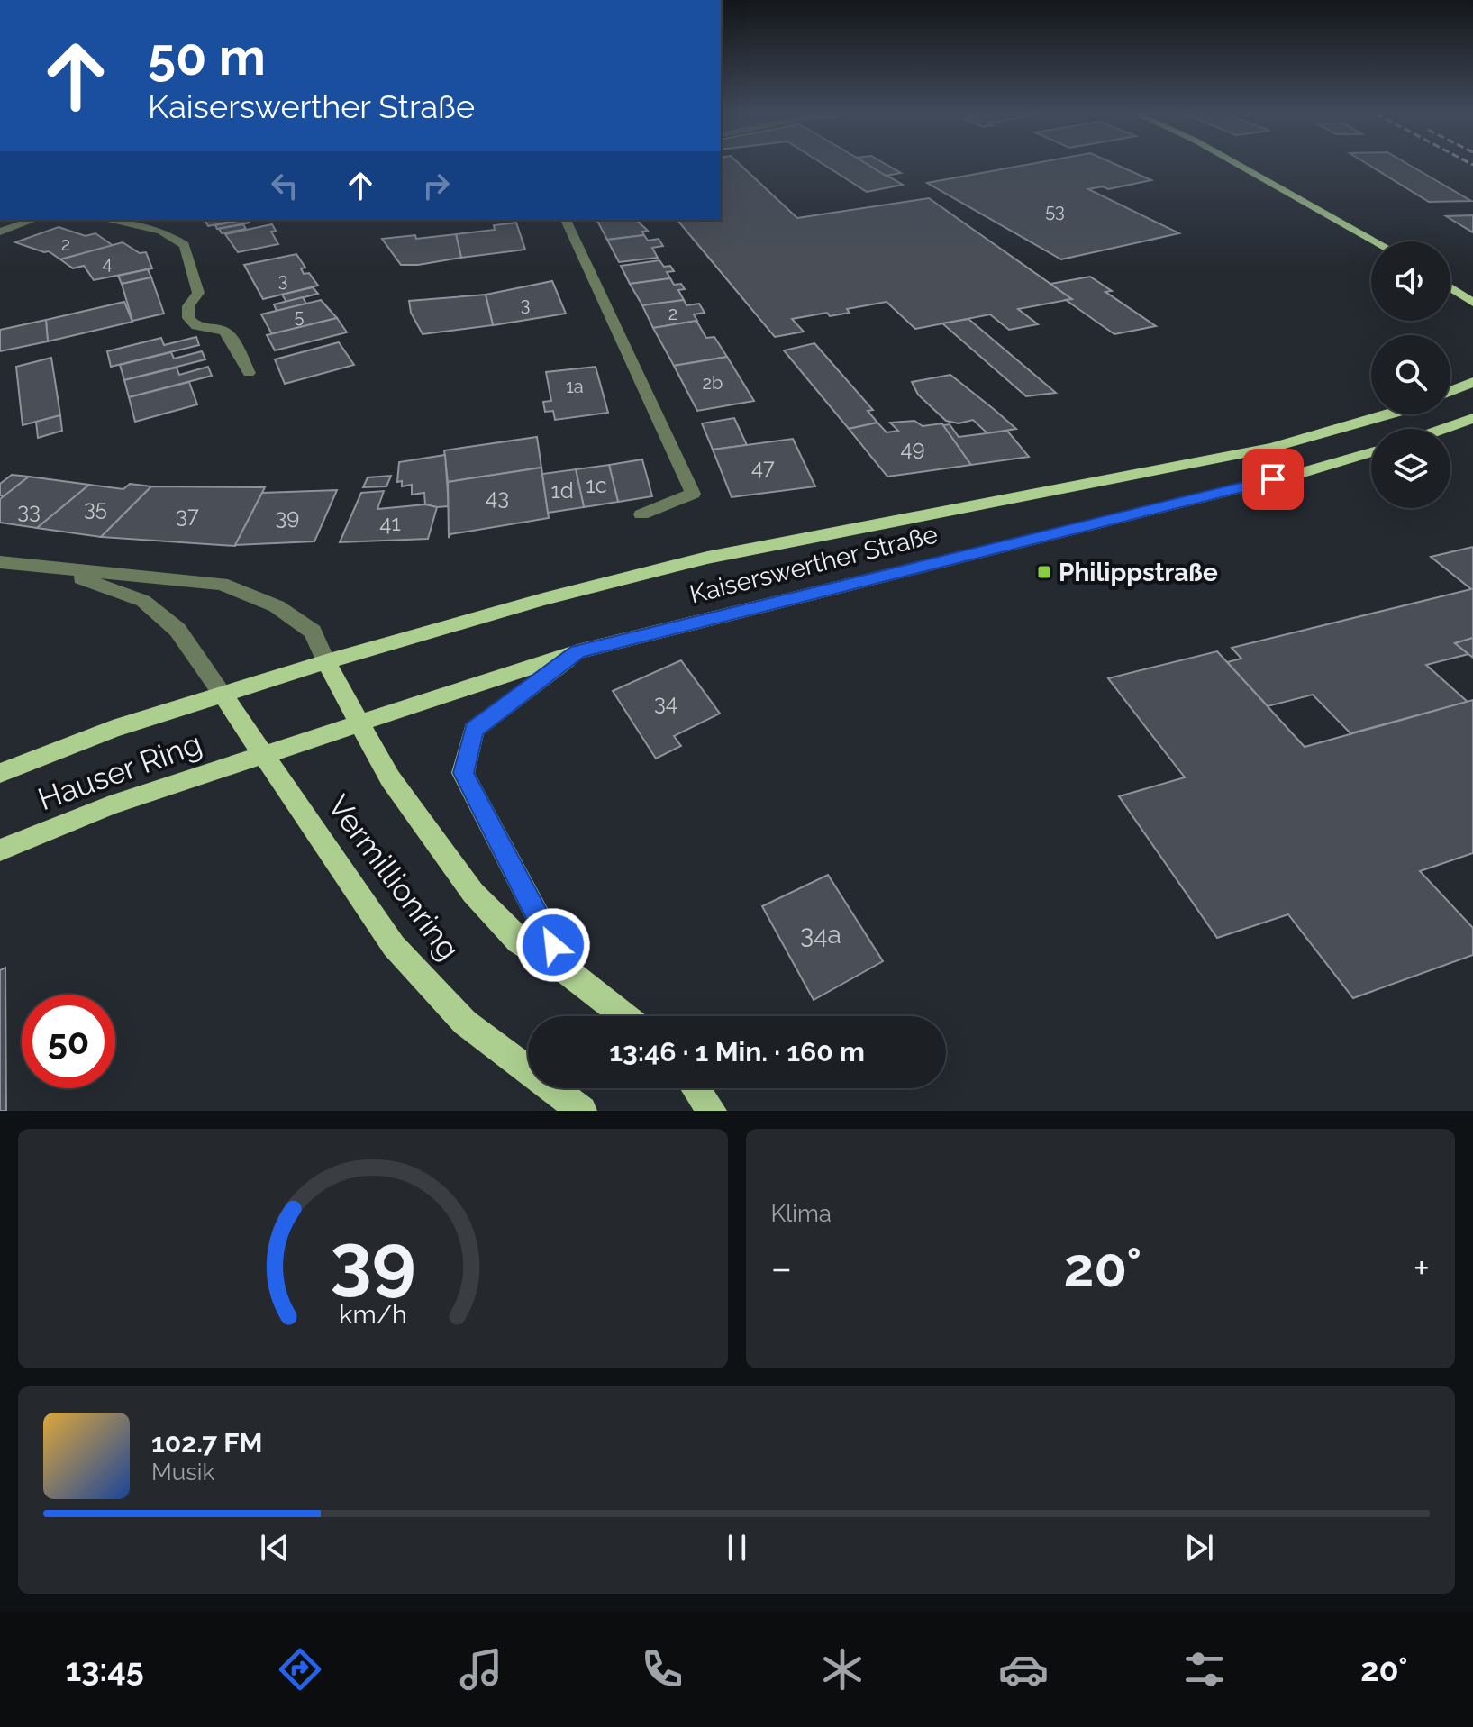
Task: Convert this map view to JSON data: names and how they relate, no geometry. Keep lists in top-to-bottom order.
{
  "streets": {
    "main road": ["Kaiserswerther Straße", "Hauser Ring", "Vermillionring"]
  },
  "crossings": [
    ["Kaiserswerther Straße", "Hauser Ring"],
    ["Kaiserswerther Straße", "Vermillionring"],
    ["Hauser Ring", "Vermillionring"]
  ],
  "places": {
    "transit": ["Philippstraße"]
  },
  "house_numbers": [
    "53",
    "2",
    "4",
    "3",
    "3",
    "2",
    "5",
    "2b",
    "1a",
    "49",
    "47",
    "1c",
    "1d",
    "43",
    "35",
    "33",
    "37",
    "39",
    "41",
    "34",
    "34a"
  ],
  "page": {
    "turn": ["50 m", "Kaiserswerther Straße"],
    "limit": "50",
    "trip": "13:46 · 1 Min. · 160 m",
    "tile": "Klima",
    "heat": ["−", "20°", "+"],
    "song": ["102.7 FM", "Musik"],
    "tabs": ["13:45", "20°"],
    "gauge": ["39", "km/h"]
  }
}
